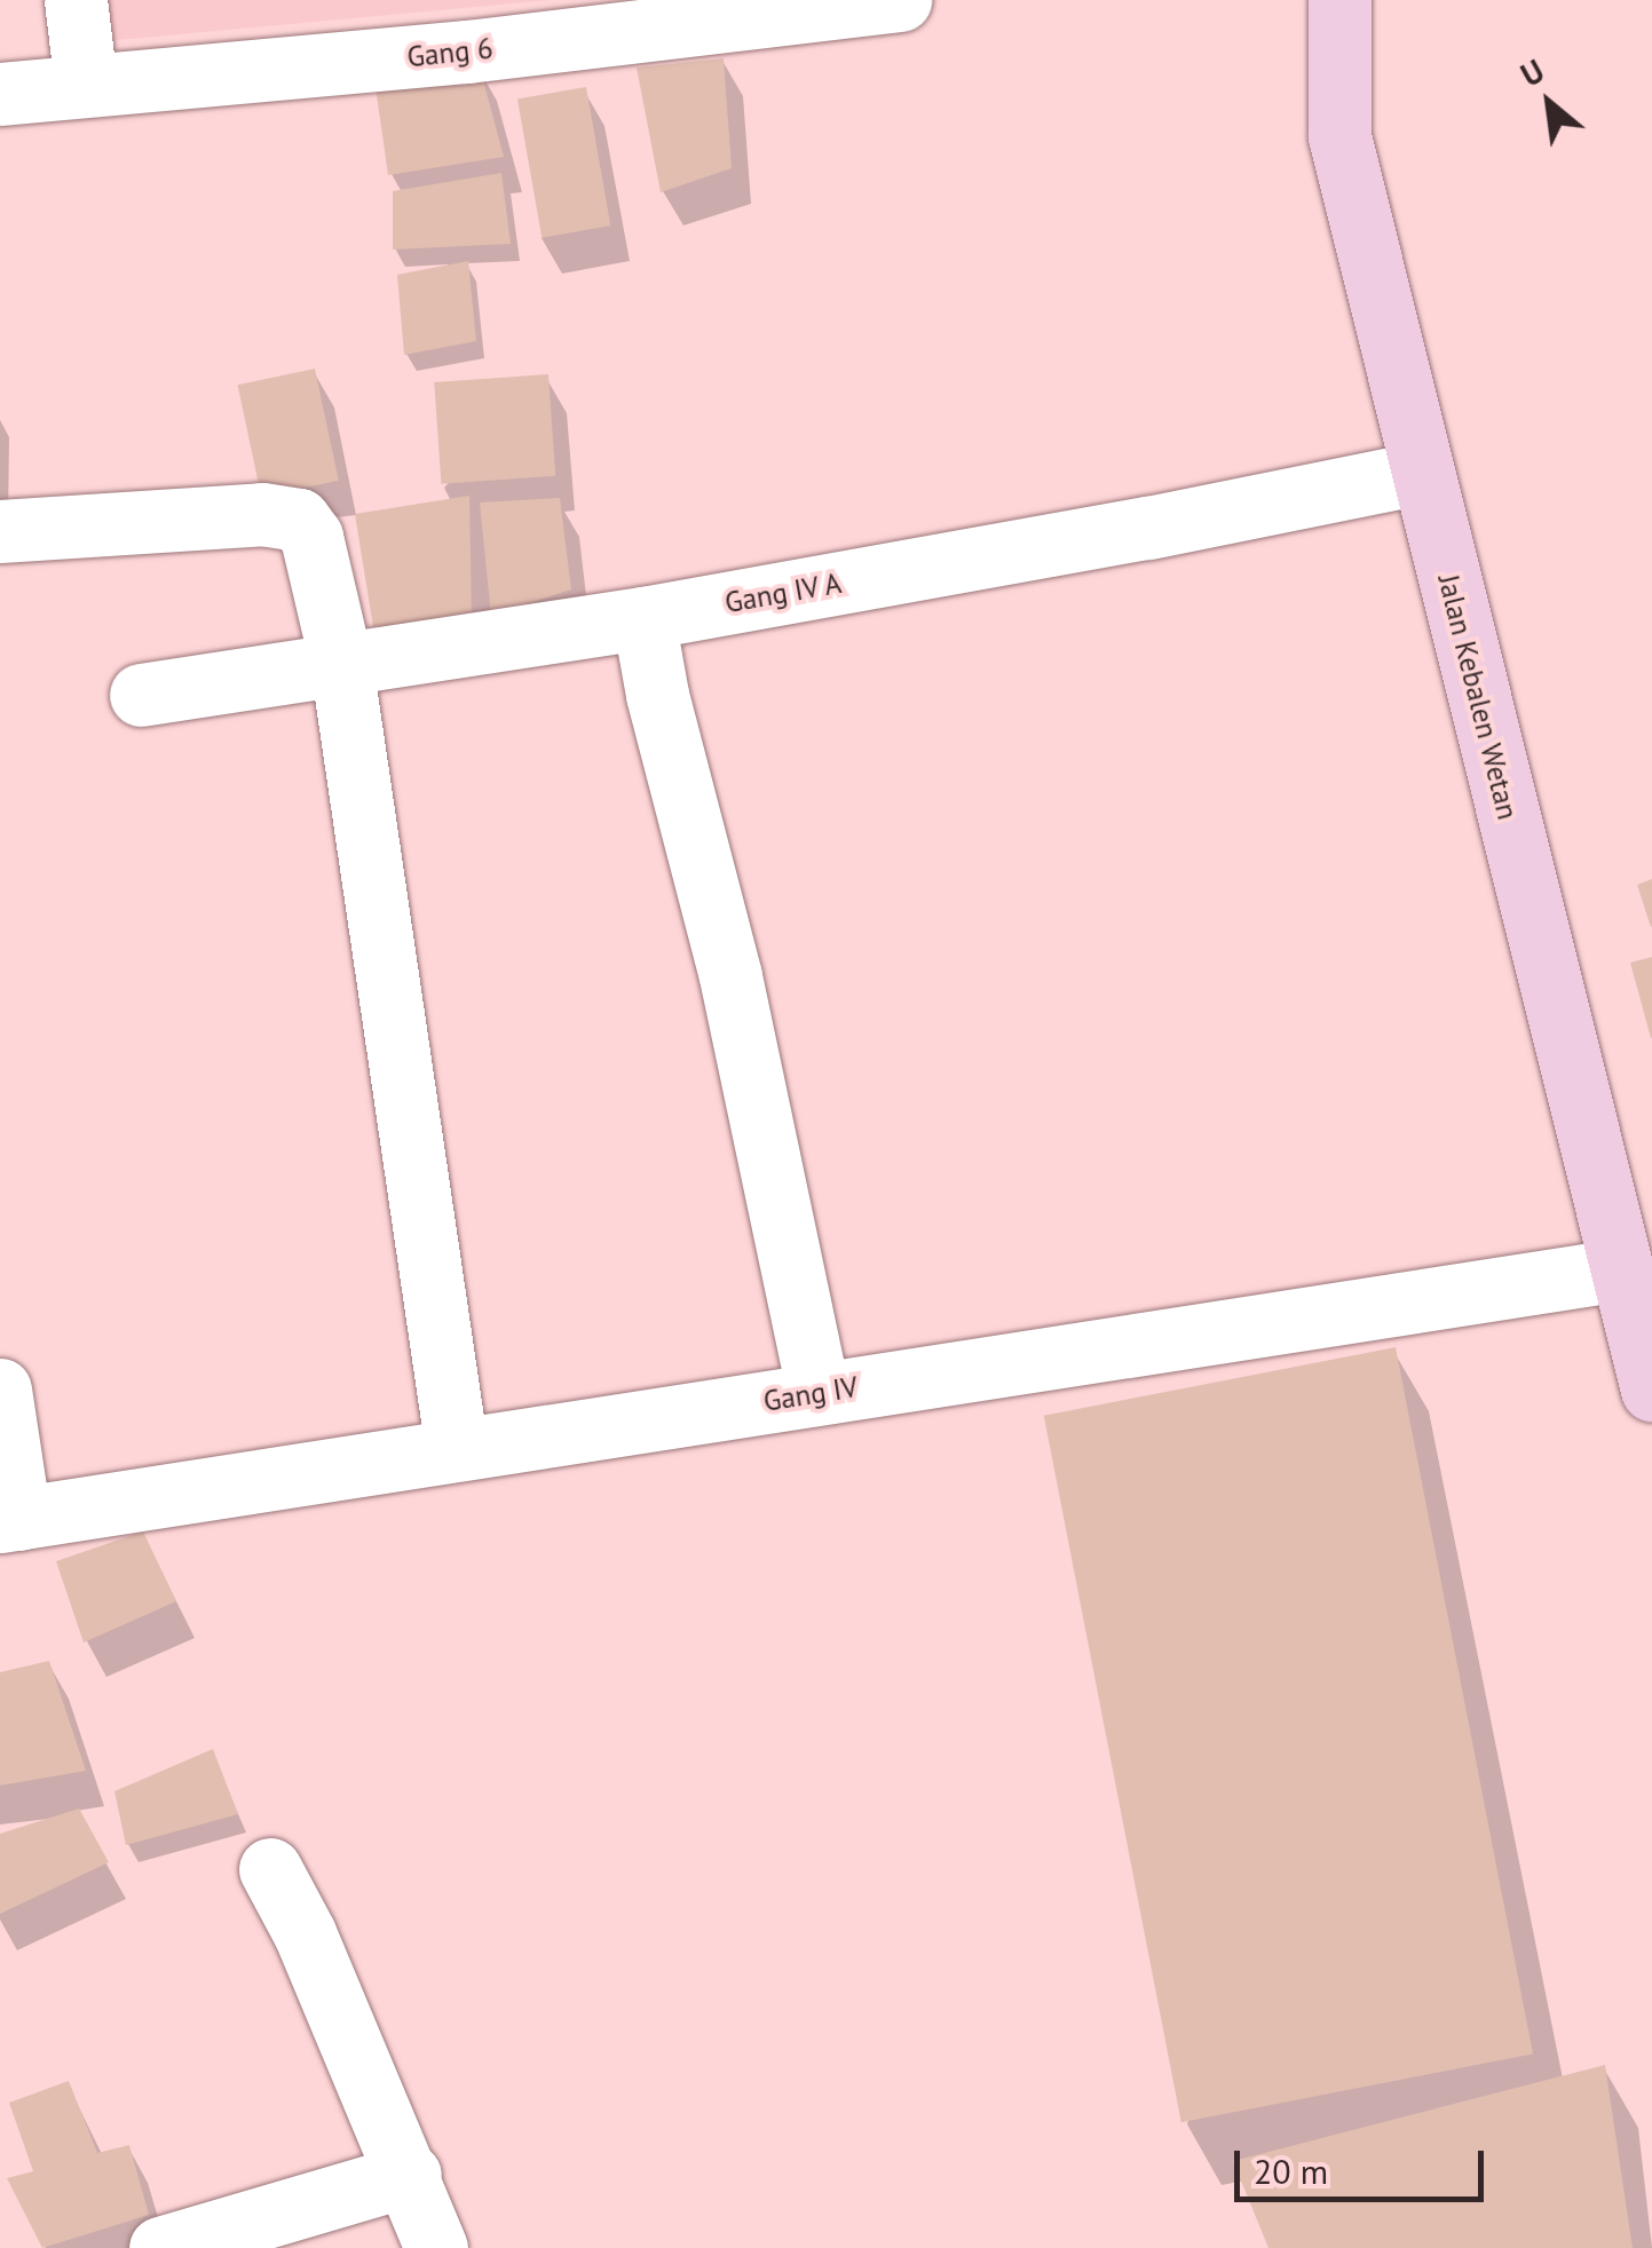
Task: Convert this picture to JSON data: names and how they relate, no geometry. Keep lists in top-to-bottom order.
{
  "streets": {
    "main road": ["Jalan Kebalen Wetan"],
    "street": ["Gang 6", "Gang IV A", "Gang IV"]
  },
  "crossings": [
    ["Gang IV A", "Jalan Kebalen Wetan"],
    ["Jalan Kebalen Wetan", "Gang IV"]
  ],
  "scale_bar": "20 m",
  "north": "top left"
}
